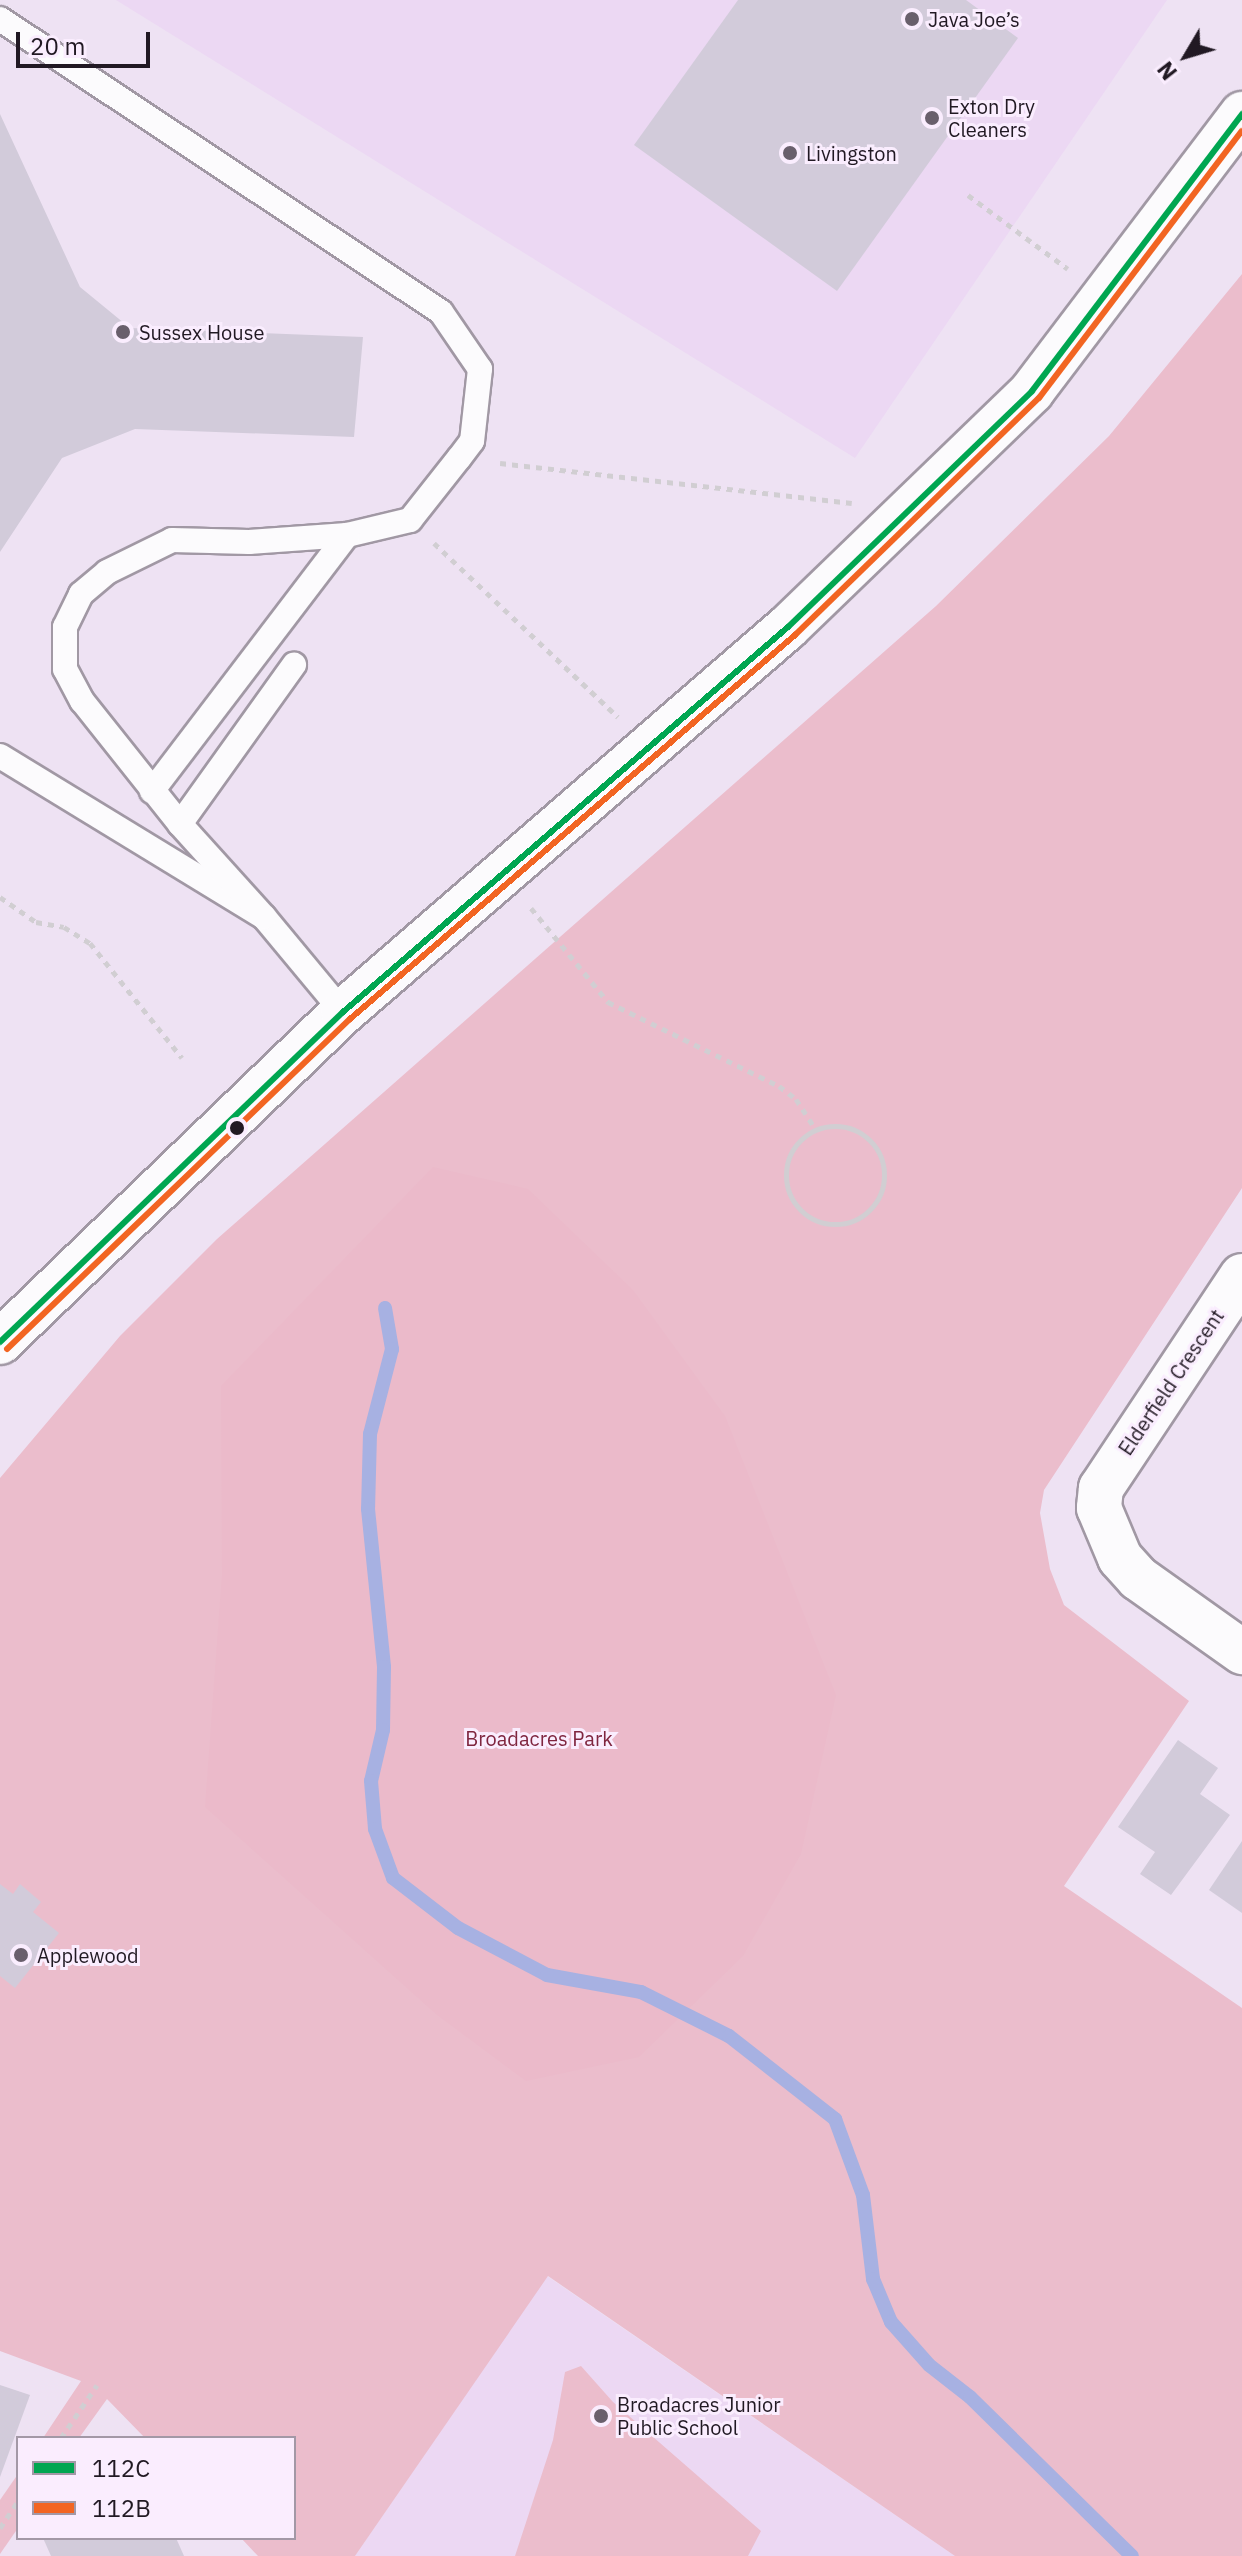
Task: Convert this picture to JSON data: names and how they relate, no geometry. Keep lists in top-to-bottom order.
{
  "streets": {
    "main road": ["Elderfield Crescent"]
  },
  "parks": ["Broadacres Park"],
  "places": [
    "Java Joe’s",
    "Exton Dry Cleaners",
    "Livingston",
    "Sussex House",
    "Applewood",
    "Broadacres Junior Public School"
  ],
  "lines": ["transit line 112C", "transit line 112B"],
  "legend": ["112C", "112B"],
  "scale_bar": "20 m",
  "north": "bottom left"
}
